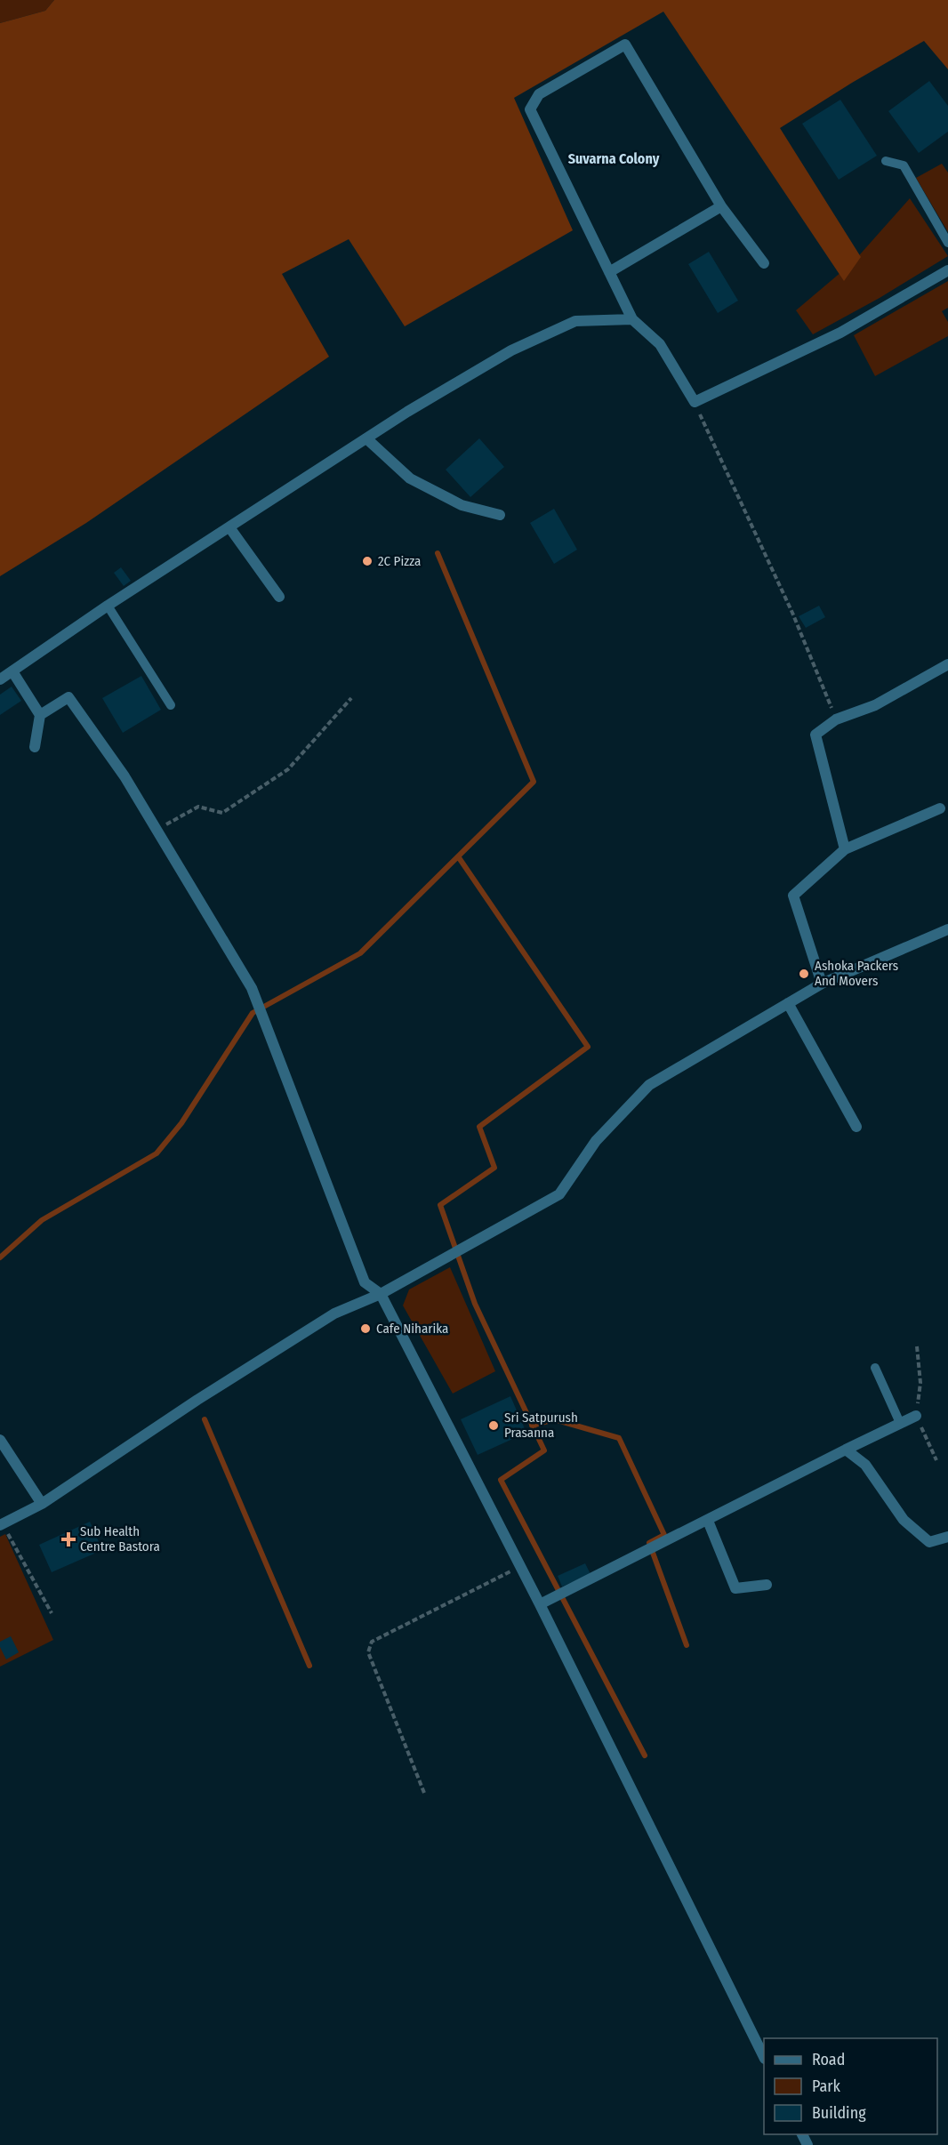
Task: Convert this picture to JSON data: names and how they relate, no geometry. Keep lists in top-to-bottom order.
{
  "districts": ["Suvarna Colony"],
  "places": {
    "other": [
      "2C Pizza",
      "Ashoka Packers And Movers",
      "Cafe Niharika",
      "Sri Satpurush Prasanna"
    ],
    "health": ["Sub Health Centre Bastora"]
  },
  "legend": ["Road", "Park", "Building"]
}
